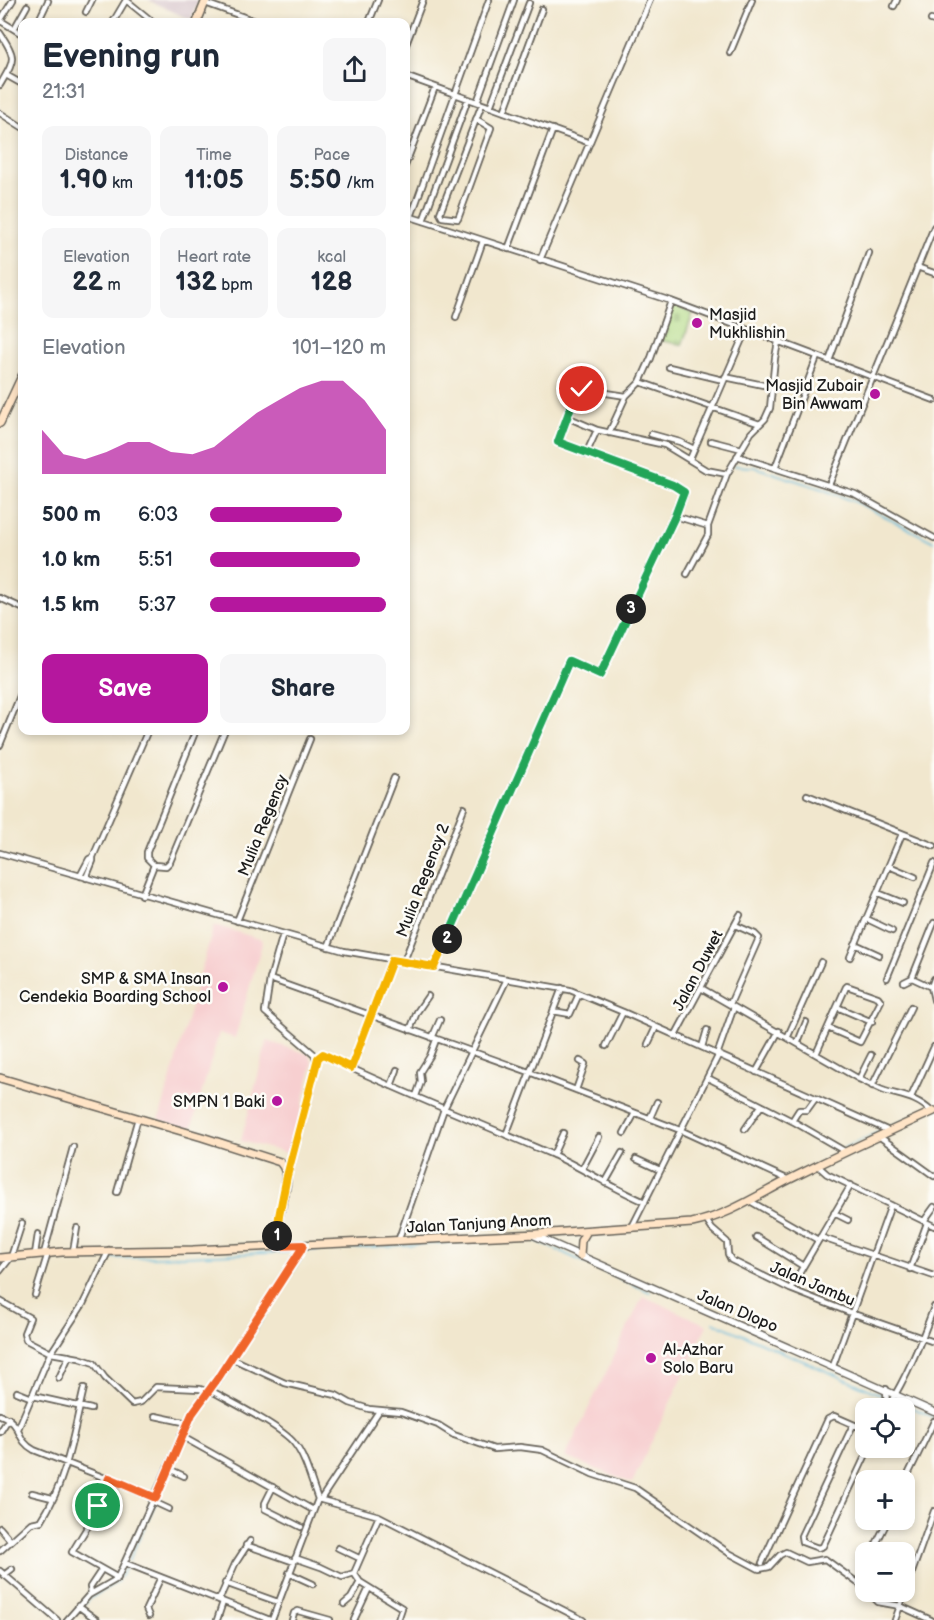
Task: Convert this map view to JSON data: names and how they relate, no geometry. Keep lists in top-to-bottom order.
{
  "streets": {
    "main road": ["Jalan Tanjung Anom"],
    "street": [
      "Mulia Regency",
      "Mulia Regency 2",
      "Jalan Duwet",
      "Jalan Jambu",
      "Jalan Dlopo"
    ]
  },
  "crossings": [
    ["Jalan Tanjung Anom", "Jalan Jambu"],
    ["Jalan Tanjung Anom", "Jalan Dlopo"]
  ],
  "places": [
    "Masjid Mukhlishin",
    "Masjid Zubair Bin Awwam",
    "SMP & SMA Insan Cendekia Boarding School",
    "SMPN 1 Baki",
    "Al-Azhar Solo Baru"
  ],
  "page": {
    "heading": ["Evening run", "21:31"],
    "stats": [
      ["Distance", "1.90 km"],
      ["Time", "11:05"],
      ["Pace", "5:50 /km"],
      ["Elevation", "22 m"],
      ["Heart rate", "132 bpm"],
      ["kcal", "128"]
    ],
    "chart": ["Elevation", "101–120 m"],
    "list": [
      {
        "name": "500 m",
        "note": "6:03"
      },
      {
        "name": "1.0 km",
        "note": "5:51"
      },
      {
        "name": "1.5 km",
        "note": "5:37"
      }
    ],
    "pins": ["3", "2", "1"],
    "buttons": ["Save", "Share"],
    "map_buttons": ["+", "−"]
  }
}
